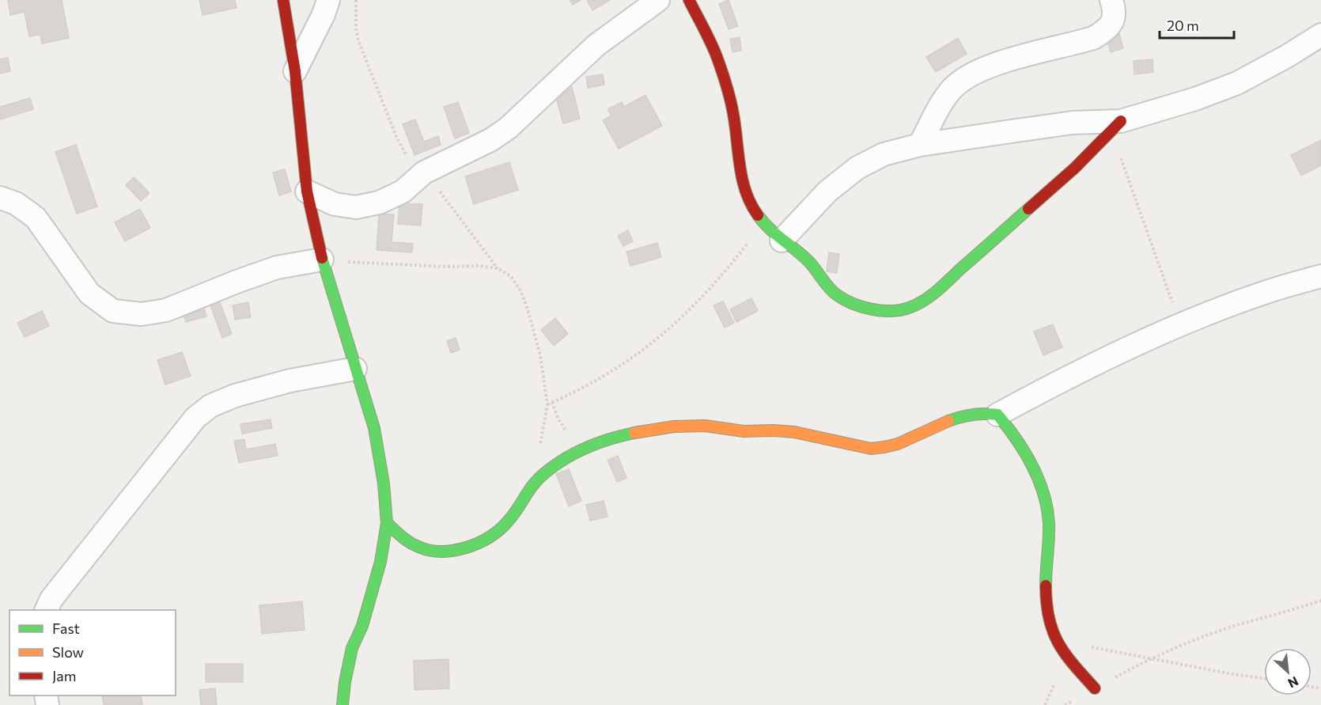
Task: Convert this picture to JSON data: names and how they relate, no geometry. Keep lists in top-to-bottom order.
{
  "legend": ["Fast", "Slow", "Jam"],
  "scale_bar": "20 m",
  "north": "bottom right"
}
